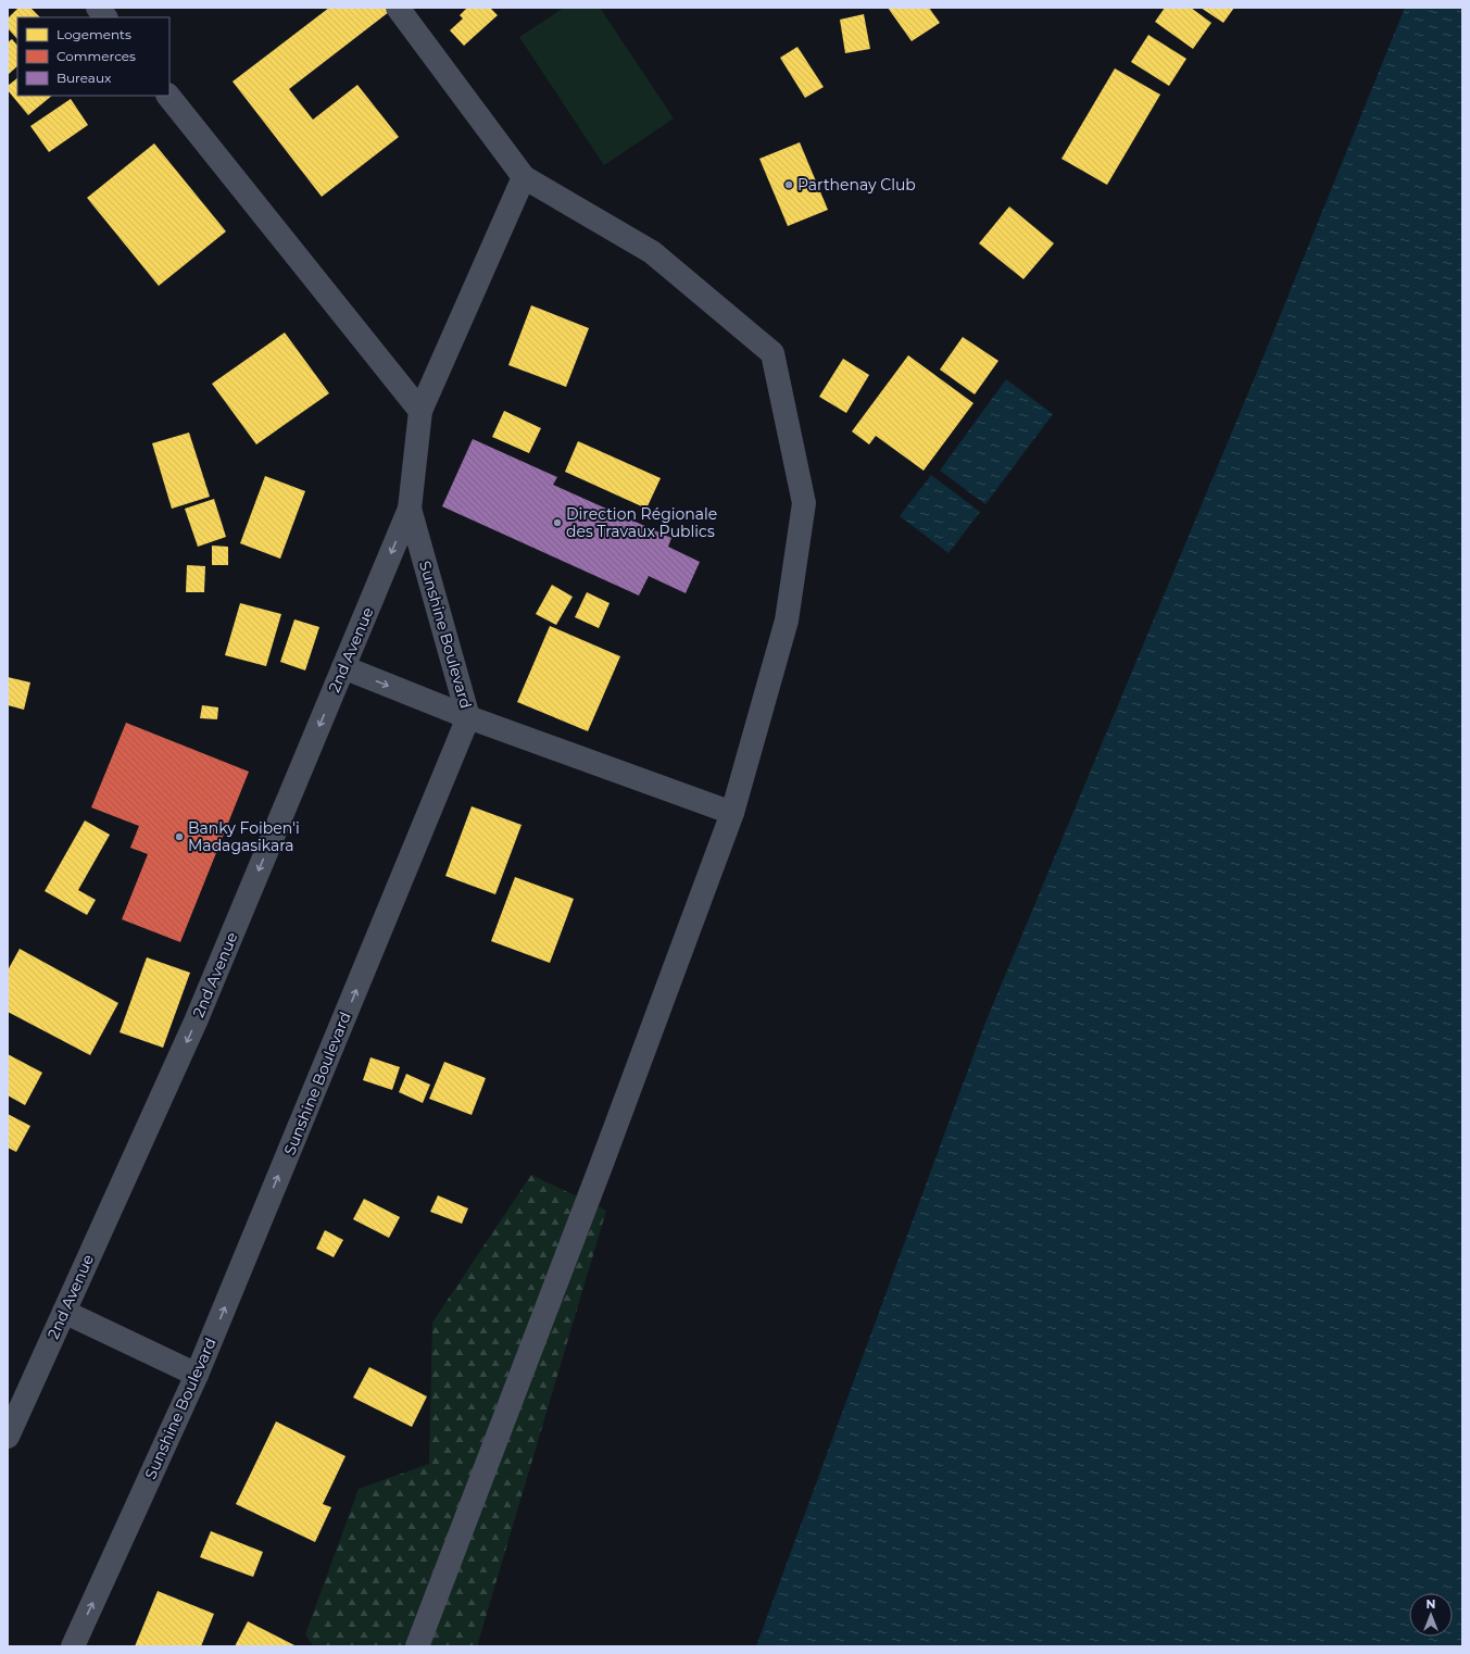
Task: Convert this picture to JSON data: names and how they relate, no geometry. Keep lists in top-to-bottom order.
{
  "streets": {
    "street": ["Sunshine Boulevard", "2nd Avenue"]
  },
  "crossings": [
    ["Sunshine Boulevard", "2nd Avenue"]
  ],
  "one_way": ["Sunshine Boulevard", "2nd Avenue"],
  "places": ["Parthenay Club", "Direction Régionale des Travaux Publics", "Banky Foiben'i Madagasikara"],
  "legend": ["Logements", "Commerces", "Bureaux"],
  "north": "top"
}
